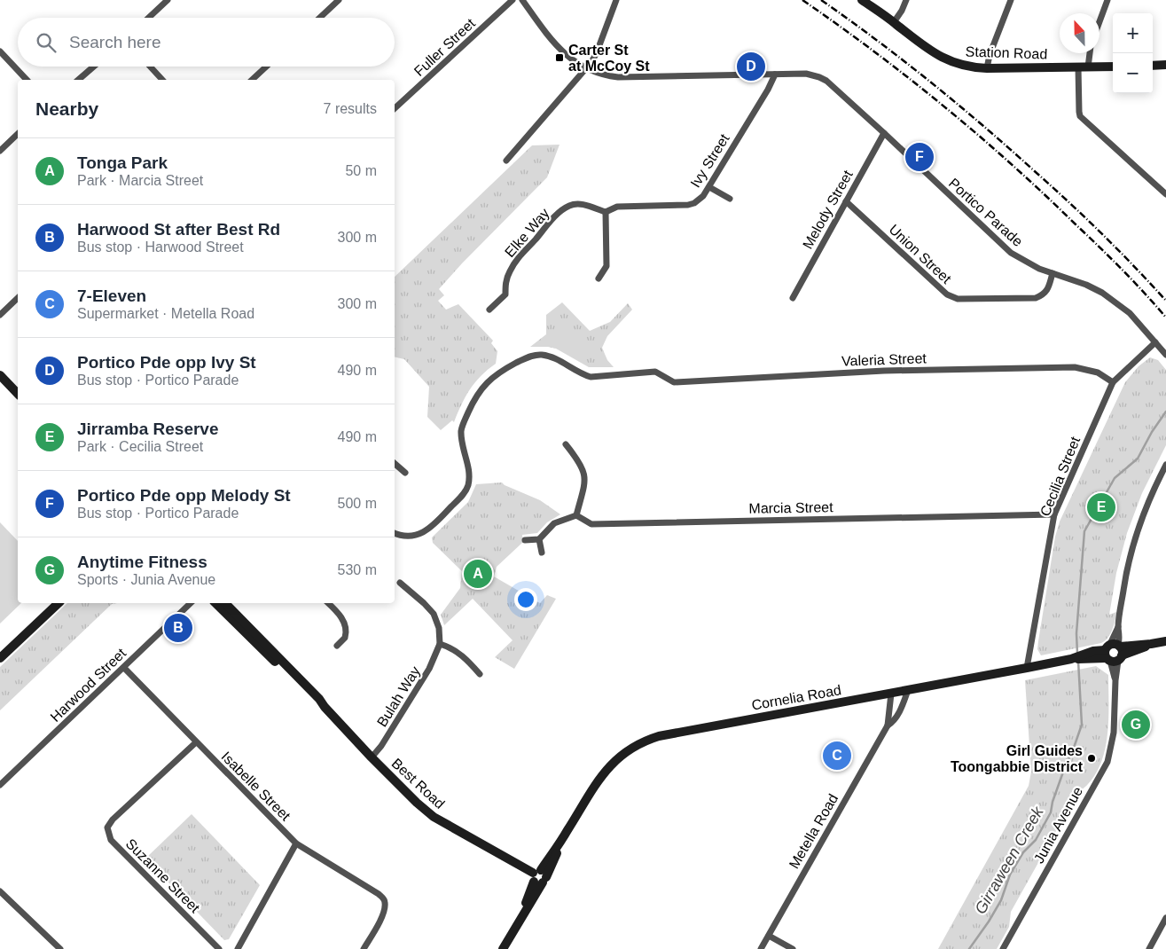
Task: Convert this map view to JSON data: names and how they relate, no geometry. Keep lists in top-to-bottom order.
{
  "streets": {
    "main road": ["Station Road", "Cornelia Road", "Best Road"],
    "street": [
      "Fuller Street",
      "Ivy Street",
      "Melody Street",
      "Portico Parade",
      "Elke Way",
      "Union Street",
      "Valeria Street",
      "Cecilia Street",
      "Marcia Street",
      "Harwood Street",
      "Bulah Way",
      "Isabelle Street",
      "Junia Avenue",
      "Metella Road",
      "Suzanne Street"
    ]
  },
  "crossings": [
    ["Ivy Street", "Portico Parade"],
    ["Ivy Street", "Elke Way"],
    ["Melody Street", "Portico Parade"],
    ["Melody Street", "Union Street"],
    ["Portico Parade", "Union Street"],
    ["Portico Parade", "Cecilia Street"],
    ["Valeria Street", "Cecilia Street"],
    ["Cecilia Street", "Marcia Street"],
    ["Cecilia Street", "Cornelia Road"],
    ["Harwood Street", "Isabelle Street"],
    ["Bulah Way", "Best Road"],
    ["Cornelia Road", "Best Road"],
    ["Cornelia Road", "Junia Avenue"],
    ["Cornelia Road", "Metella Road"],
    ["Isabelle Street", "Suzanne Street"]
  ],
  "water": ["Girraween Creek"],
  "places": {
    "transit": ["Carter St at McCoy St"],
    "other": ["Girl Guides Toongabbie District"]
  },
  "north": "top",
  "page": {
    "map_buttons": ["+", "−"],
    "search": "Search here",
    "pins": [
      "D",
      "F",
      "E",
      "A",
      "B",
      "G",
      "C"
    ],
    "heading": ["Nearby", "7 results"],
    "list": [
      {
        "mark": "A",
        "name": "Tonga Park",
        "note": "Park · Marcia Street",
        "value": "50 m"
      },
      {
        "mark": "B",
        "name": "Harwood St after Best Rd",
        "note": "Bus stop · Harwood Street",
        "value": "300 m"
      },
      {
        "mark": "C",
        "name": "7-Eleven",
        "note": "Supermarket · Metella Road",
        "value": "300 m"
      },
      {
        "mark": "D",
        "name": "Portico Pde opp Ivy St",
        "note": "Bus stop · Portico Parade",
        "value": "490 m"
      },
      {
        "mark": "E",
        "name": "Jirramba Reserve",
        "note": "Park · Cecilia Street",
        "value": "490 m"
      },
      {
        "mark": "F",
        "name": "Portico Pde opp Melody St",
        "note": "Bus stop · Portico Parade",
        "value": "500 m"
      },
      {
        "mark": "G",
        "name": "Anytime Fitness",
        "note": "Sports · Junia Avenue",
        "value": "530 m"
      }
    ]
  }
}
